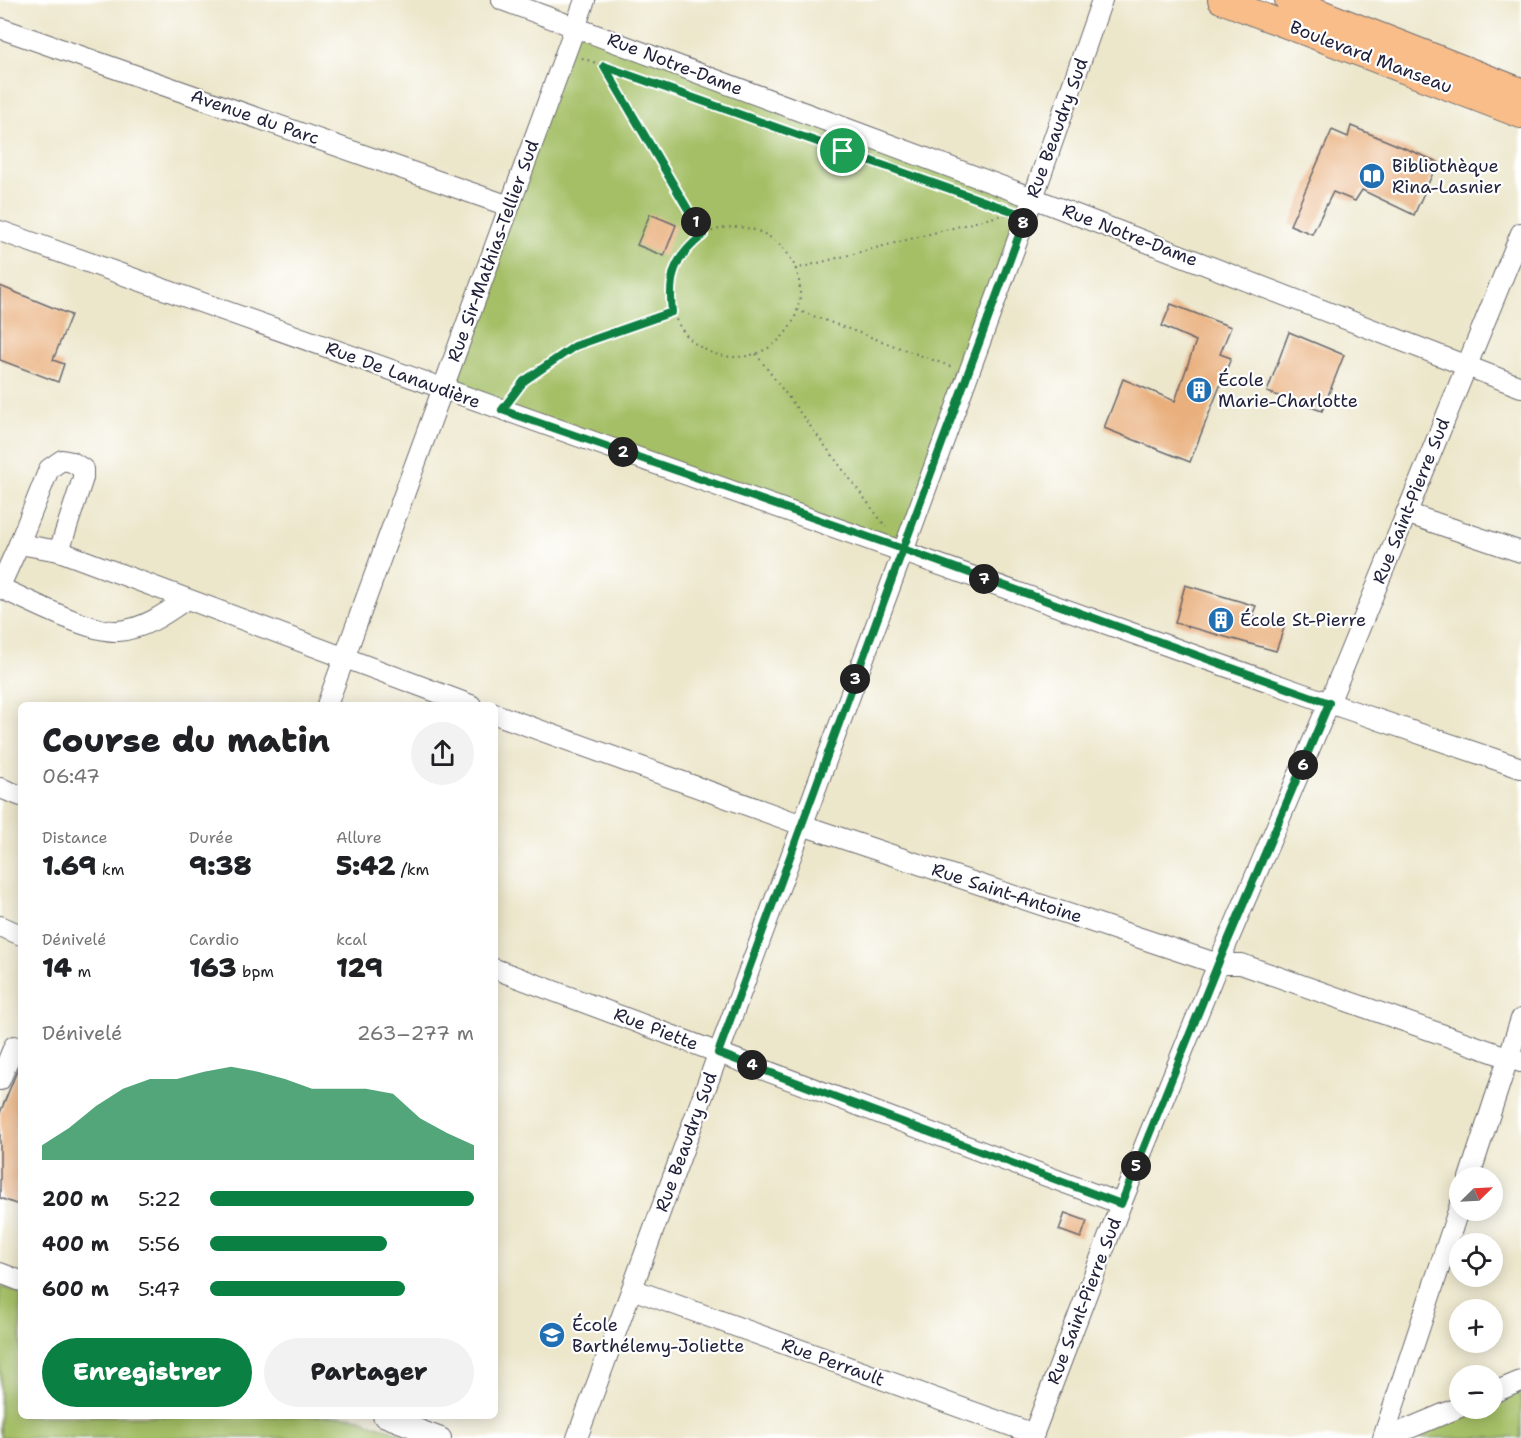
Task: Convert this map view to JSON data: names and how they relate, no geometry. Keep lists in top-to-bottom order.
{
  "streets": {
    "main road": ["Boulevard Manseau"],
    "street": [
      "Rue Notre-Dame",
      "Avenue du Parc",
      "Rue Beaudry Sud",
      "Rue Sir-Mathias-Tellier Sud",
      "Rue De Lanaudière",
      "Rue Saint-Pierre Sud",
      "Rue Saint-Antoine",
      "Rue Piette",
      "Rue Perrault"
    ]
  },
  "crossings": [
    ["Rue Notre-Dame", "Rue Beaudry Sud"],
    ["Rue Notre-Dame", "Rue Sir-Mathias-Tellier Sud"],
    ["Rue Notre-Dame", "Rue Saint-Pierre Sud"],
    ["Avenue du Parc", "Rue Sir-Mathias-Tellier Sud"],
    ["Rue Beaudry Sud", "Rue De Lanaudière"],
    ["Rue Beaudry Sud", "Rue Saint-Antoine"],
    ["Rue Beaudry Sud", "Rue Piette"],
    ["Rue Beaudry Sud", "Rue Perrault"],
    ["Rue Sir-Mathias-Tellier Sud", "Rue De Lanaudière"],
    ["Rue De Lanaudière", "Rue Saint-Pierre Sud"],
    ["Rue Saint-Pierre Sud", "Rue Saint-Antoine"],
    ["Rue Saint-Pierre Sud", "Rue Piette"],
    ["Rue Saint-Pierre Sud", "Rue Perrault"]
  ],
  "places": {
    "library": ["Bibliothèque Rina-Lasnier"],
    "building": ["École Marie-Charlotte", "École St-Pierre"],
    "school or university": ["École Barthélemy-Joliette"]
  },
  "north": "top right",
  "page": {
    "pins": [
      "1",
      "8",
      "2",
      "7",
      "3",
      "6",
      "4",
      "5"
    ],
    "heading": ["Course du matin", "06:47"],
    "stats": [
      ["Distance", "1.69 km"],
      ["Durée", "9:38"],
      ["Allure", "5:42 /km"],
      ["Dénivelé", "14 m"],
      ["Cardio", "163 bpm"],
      ["kcal", "129"]
    ],
    "chart": ["Dénivelé", "263–277 m"],
    "map_buttons": ["+", "−"],
    "list": [
      {
        "name": "200 m",
        "note": "5:22"
      },
      {
        "name": "400 m",
        "note": "5:56"
      },
      {
        "name": "600 m",
        "note": "5:47"
      }
    ],
    "buttons": ["Enregistrer", "Partager"]
  }
}
